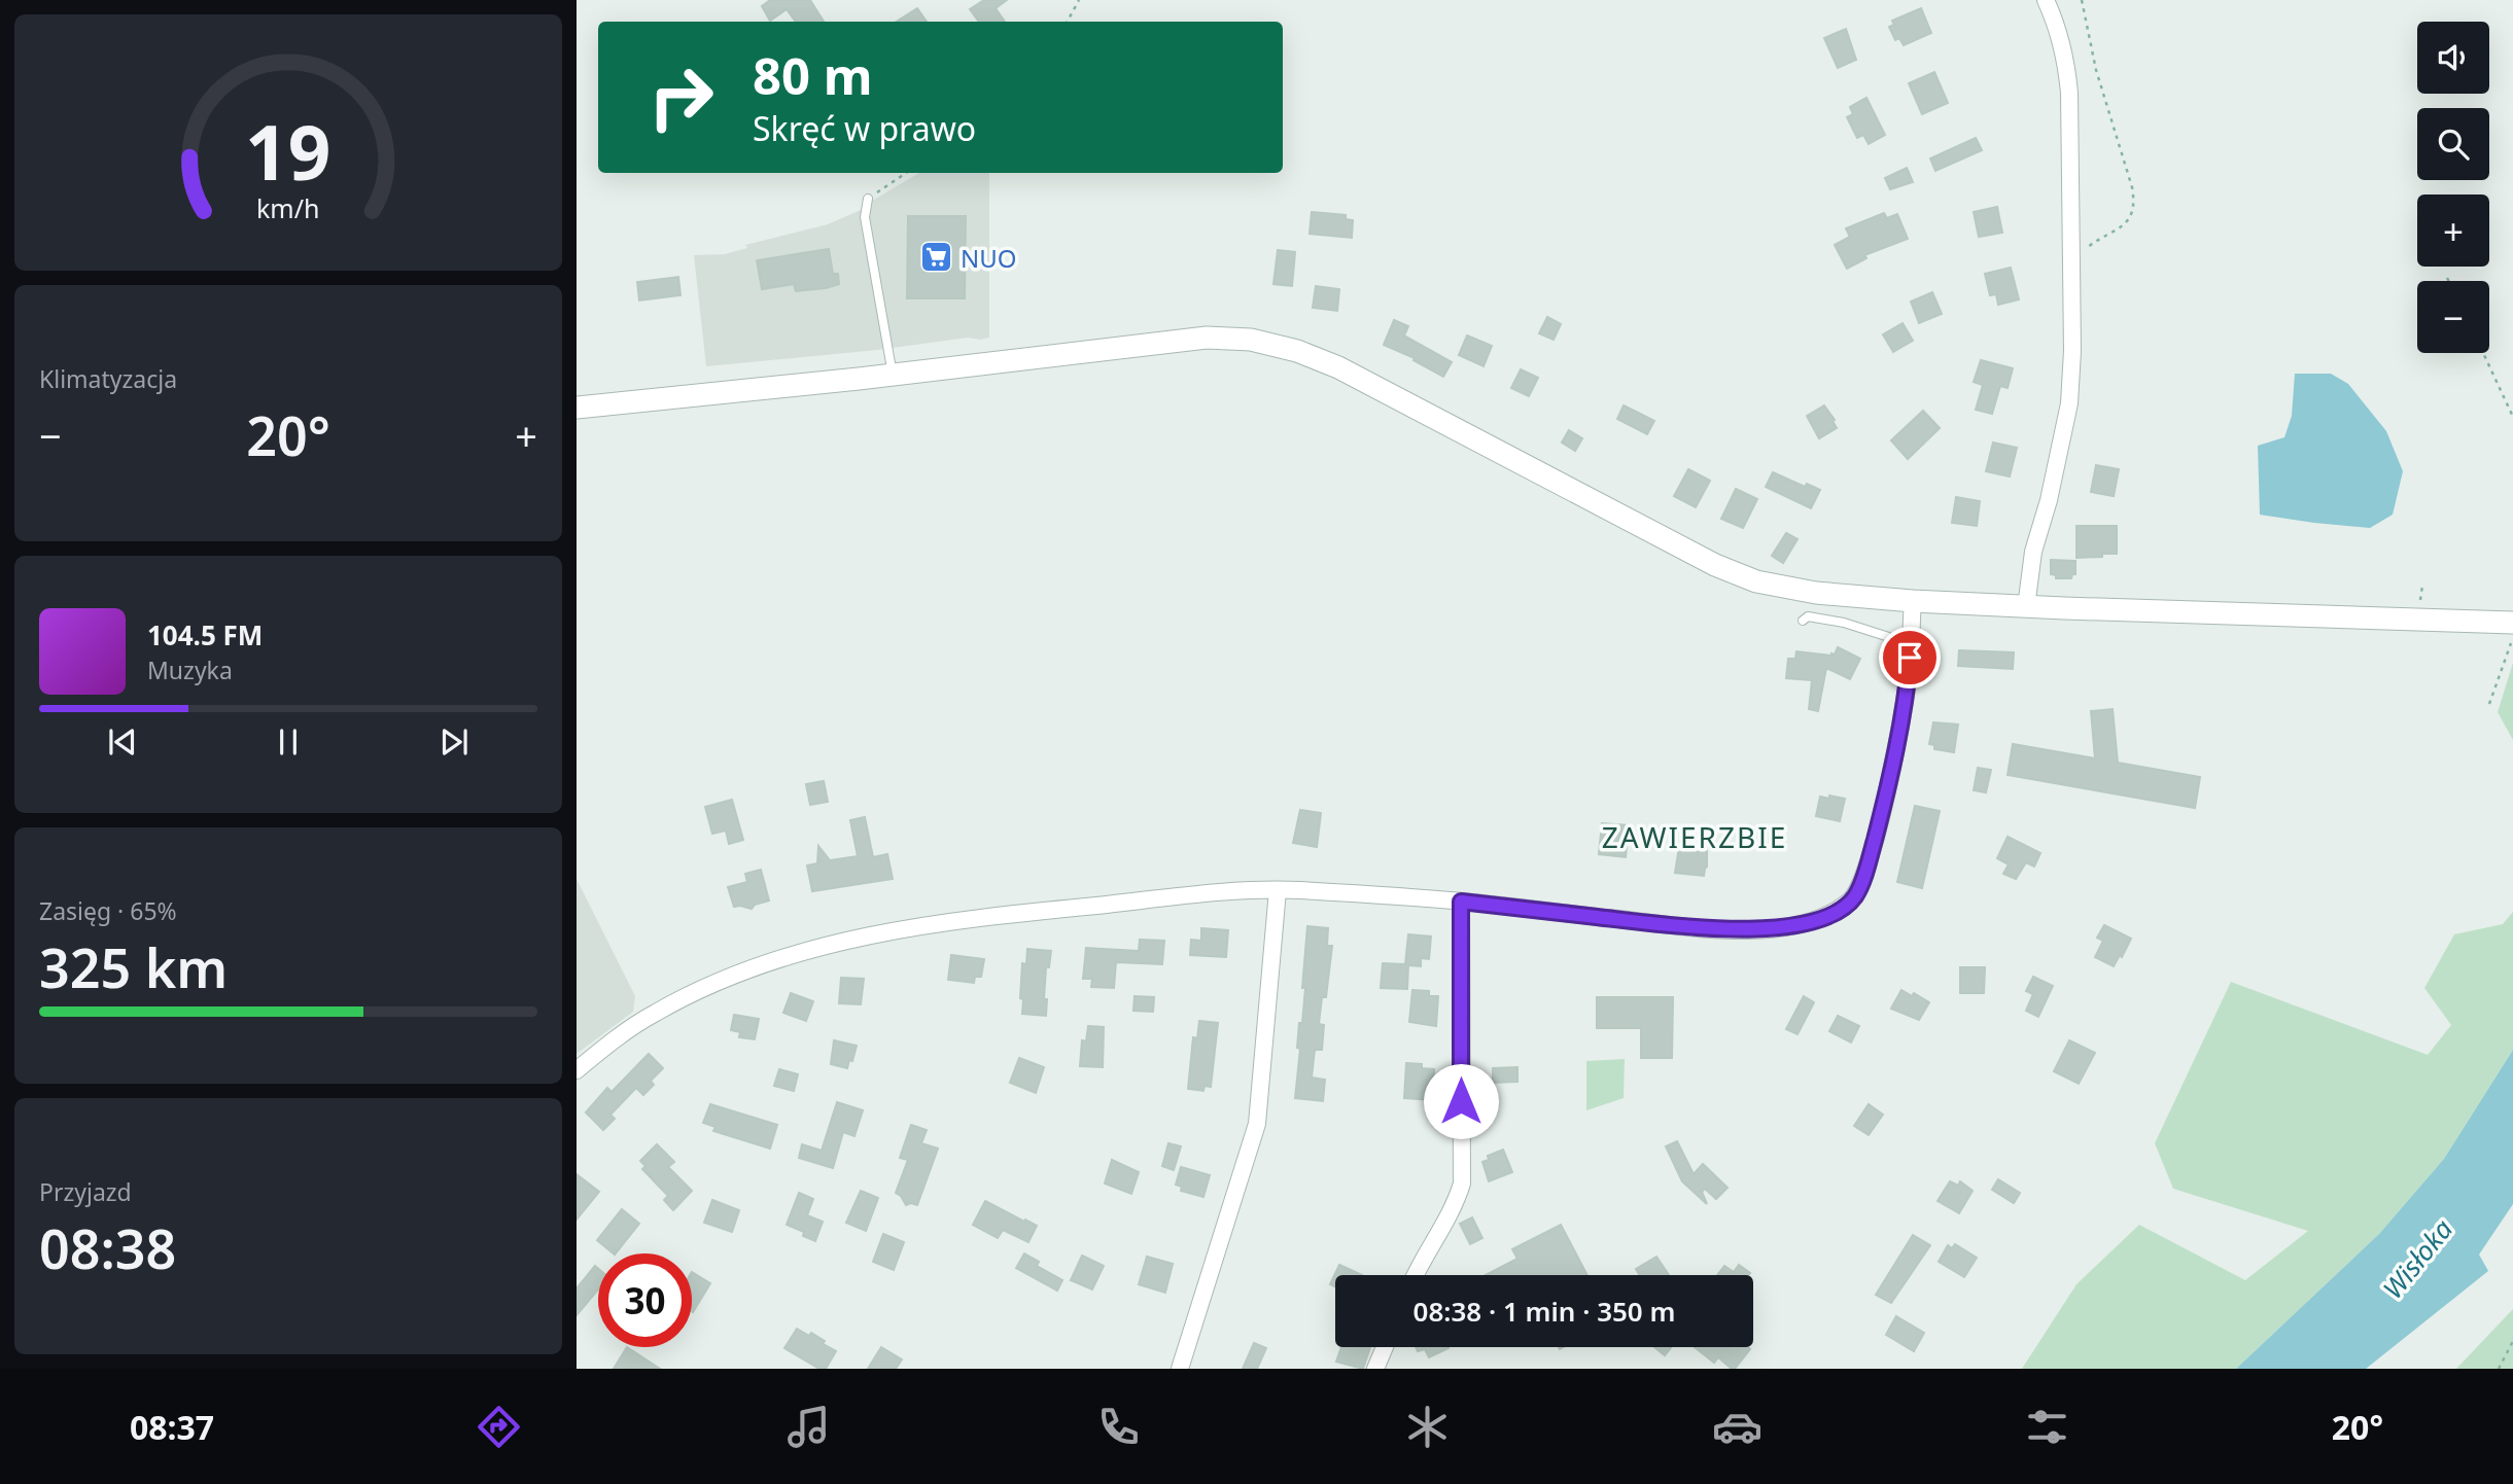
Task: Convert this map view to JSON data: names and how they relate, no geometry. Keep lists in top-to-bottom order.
{
  "districts": ["ZAWIERZBIE"],
  "water": ["Wisłoka"],
  "places": {
    "supermarket": ["NUO"]
  },
  "page": {
    "map_buttons": ["+", "−"],
    "turn": ["80 m", "Skręć w prawo"],
    "tile": [
      "Klimatyzacja",
      ["Zasięg · 65%", "325 km"],
      ["Przyjazd", "08:38"]
    ],
    "heat": ["−", "20°", "+"],
    "song": ["104.5 FM", "Muzyka"],
    "limit": "30",
    "trip": "08:38 · 1 min · 350 m",
    "tabs": ["08:37", "20°"],
    "gauge": ["19", "km/h"]
  }
}
